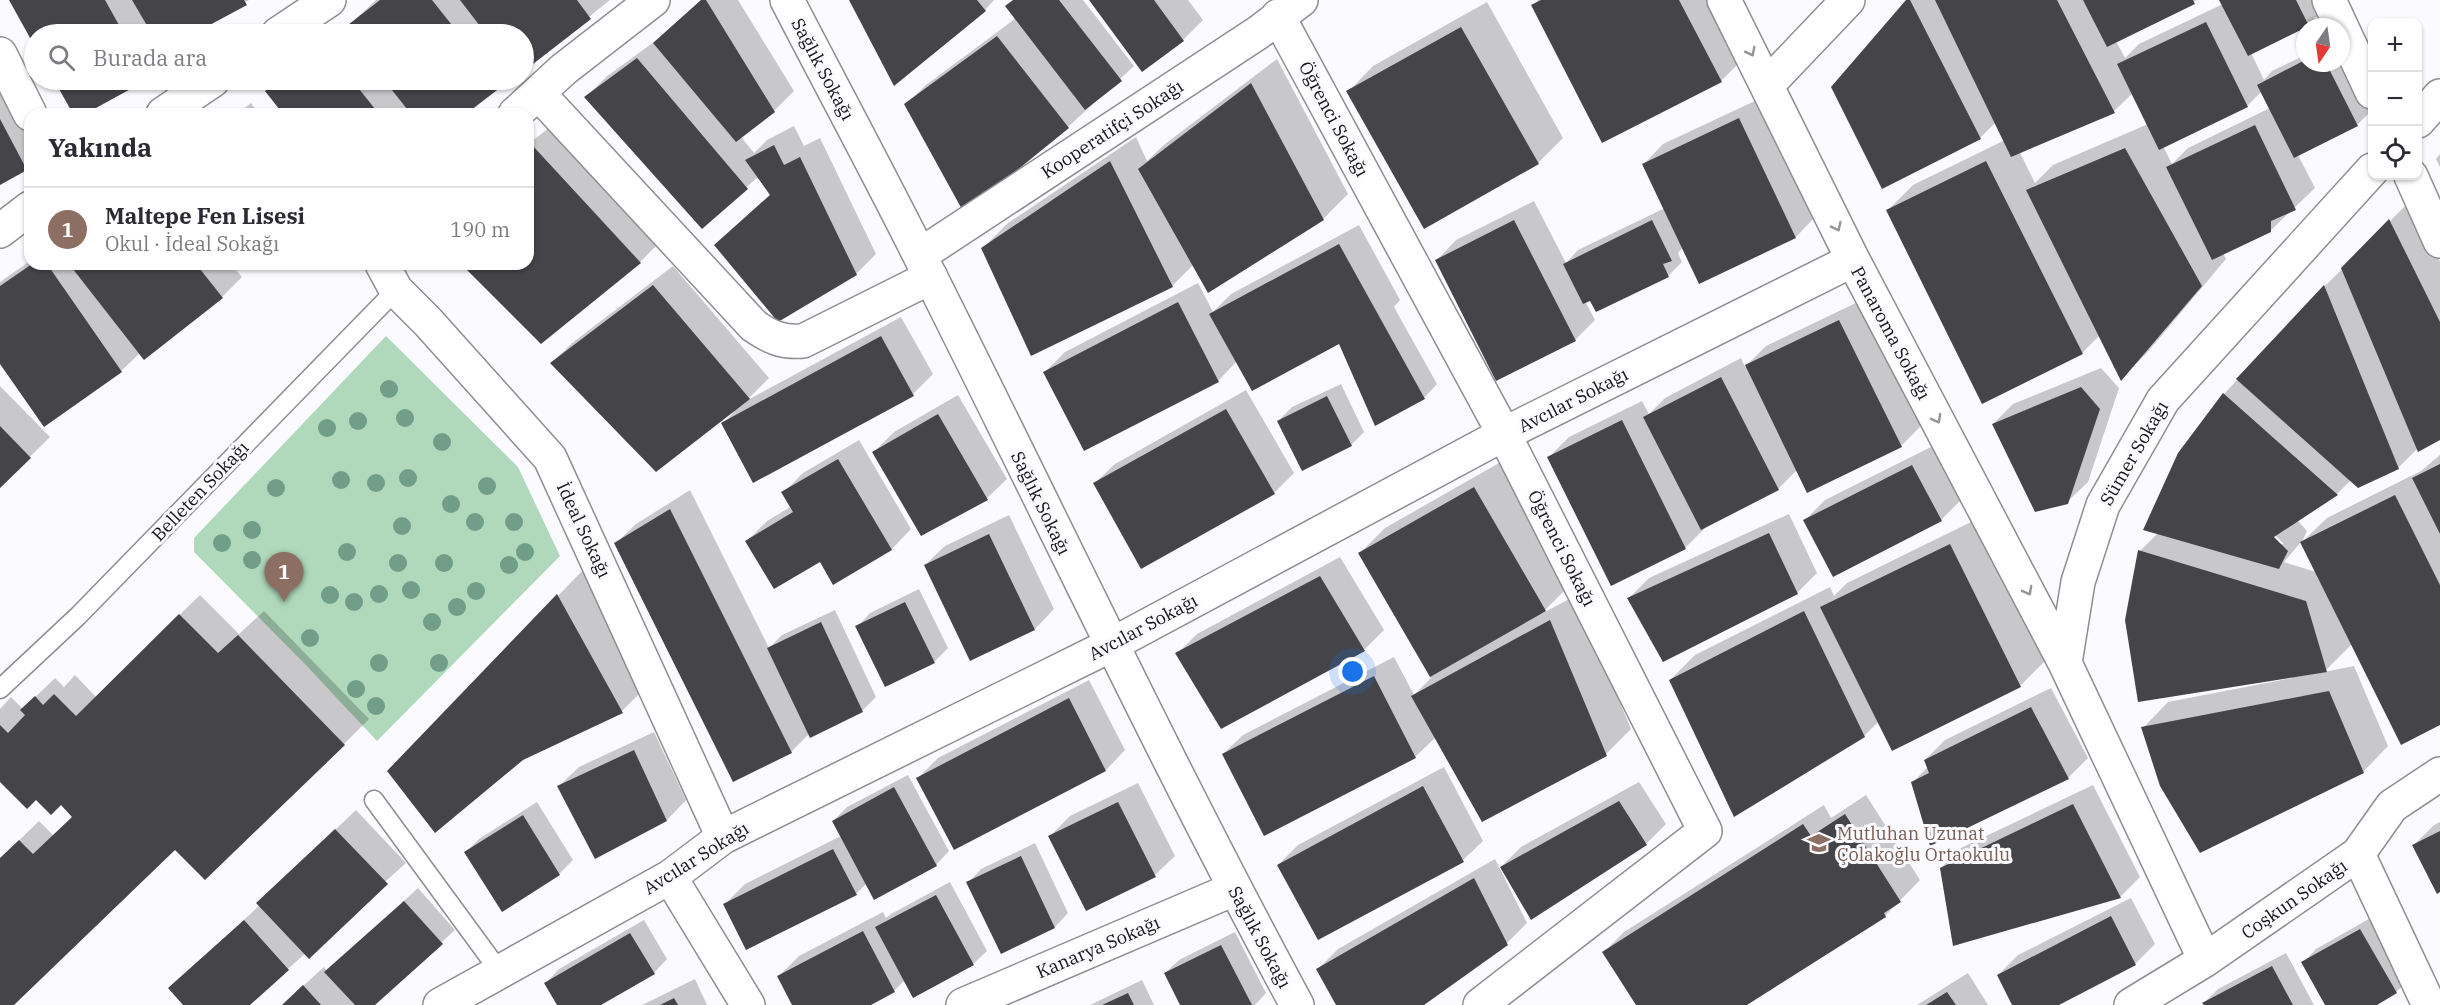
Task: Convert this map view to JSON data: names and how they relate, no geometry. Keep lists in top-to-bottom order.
{
  "streets": {
    "street": [
      "Sağlık Sokağı",
      "Öğrenci Sokağı",
      "Kooperatifçi Sokağı",
      "Panaroma Sokağı",
      "Avcılar Sokağı",
      "Sümer Sokağı",
      "İdeal Sokağı",
      "Coşkun Sokağı",
      "Kanarya Sokağı"
    ],
    "lane": ["Belleten Sokağı"]
  },
  "crossings": [
    ["Sağlık Sokağı", "Kooperatifçi Sokağı"],
    ["Sağlık Sokağı", "Avcılar Sokağı"],
    ["Sağlık Sokağı", "Kanarya Sokağı"],
    ["Öğrenci Sokağı", "Kooperatifçi Sokağı"],
    ["Öğrenci Sokağı", "Avcılar Sokağı"],
    ["Panaroma Sokağı", "Avcılar Sokağı"],
    ["Panaroma Sokağı", "Sümer Sokağı"],
    ["Avcılar Sokağı", "İdeal Sokağı"],
    ["Belleten Sokağı", "İdeal Sokağı"]
  ],
  "one_way": ["Panaroma Sokağı"],
  "places": {
    "school or university": ["Mutluhan Uzunat Çolakoğlu Ortaokulu"]
  },
  "north": "bottom",
  "page": {
    "map_buttons": ["+", "−"],
    "search": "Burada ara",
    "heading": "Yakında",
    "list": [
      {
        "mark": "1",
        "name": "Maltepe Fen Lisesi",
        "note": "Okul · İdeal Sokağı",
        "value": "190 m"
      }
    ],
    "pins": "1"
  }
}
